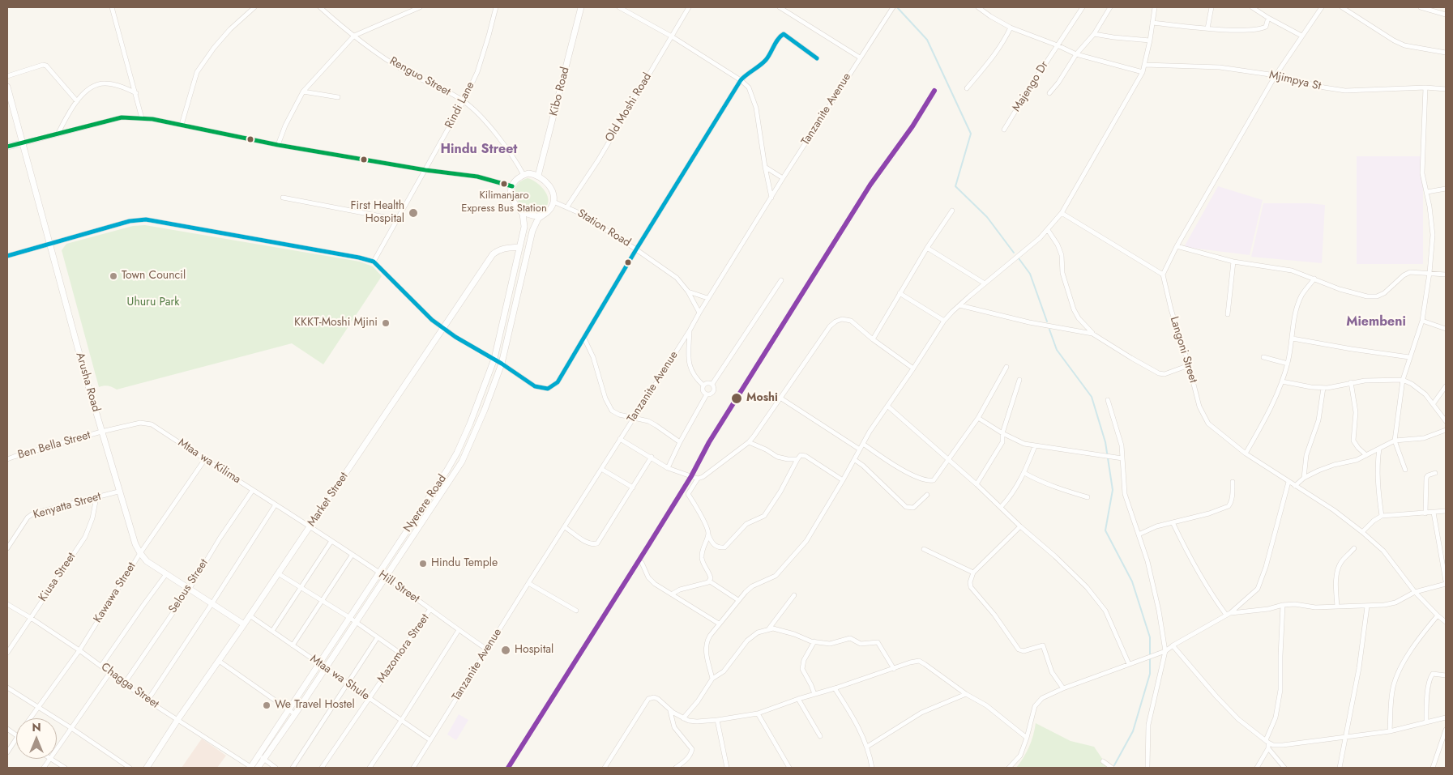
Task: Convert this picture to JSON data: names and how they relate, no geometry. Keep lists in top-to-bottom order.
{
  "streets": {
    "main road": [
      "Kibo Road",
      "Arusha Road",
      "Market Street",
      "Nyerere Road"
    ],
    "street": [
      "Renguo Street",
      "Mjimpya St",
      "Majengo Dr",
      "Rindi Lane",
      "Old Moshi Road",
      "Tanzanite Avenue",
      "Station Road",
      "Langoni Street",
      "Ben Bella Street",
      "Mtaa wa Kilima",
      "Kenyatta Street",
      "Kiusa Street",
      "Selous Street",
      "Hill Street",
      "Kawawa Street",
      "Mazomora Street",
      "Mtaa wa Shule",
      "Chagga Street"
    ]
  },
  "crossings": [
    ["Renguo Street", "Kibo Road"],
    ["Renguo Street", "Rindi Lane"],
    ["Renguo Street", "Station Road"],
    ["Renguo Street", "Nyerere Road"],
    ["Kibo Road", "Station Road"],
    ["Kibo Road", "Nyerere Road"],
    ["Old Moshi Road", "Station Road"],
    ["Tanzanite Avenue", "Station Road"],
    ["Tanzanite Avenue", "Hill Street"],
    ["Tanzanite Avenue", "Mtaa wa Shule"],
    ["Station Road", "Nyerere Road"],
    ["Arusha Road", "Ben Bella Street"],
    ["Arusha Road", "Mtaa wa Kilima"],
    ["Arusha Road", "Market Street"],
    ["Arusha Road", "Kenyatta Street"],
    ["Arusha Road", "Selous Street"],
    ["Arusha Road", "Kawawa Street"],
    ["Ben Bella Street", "Mtaa wa Kilima"],
    ["Mtaa wa Kilima", "Market Street"],
    ["Mtaa wa Kilima", "Selous Street"],
    ["Mtaa wa Kilima", "Hill Street"],
    ["Mtaa wa Kilima", "Kawawa Street"],
    ["Market Street", "Nyerere Road"],
    ["Market Street", "Hill Street"],
    ["Market Street", "Mtaa wa Shule"],
    ["Market Street", "Chagga Street"],
    ["Nyerere Road", "Hill Street"],
    ["Nyerere Road", "Mtaa wa Shule"],
    ["Nyerere Road", "Chagga Street"],
    ["Kenyatta Street", "Kiusa Street"],
    ["Kiusa Street", "Chagga Street"],
    ["Selous Street", "Chagga Street"],
    ["Hill Street", "Mazomora Street"],
    ["Kawawa Street", "Chagga Street"],
    ["Mazomora Street", "Mtaa wa Shule"]
  ],
  "districts": ["Hindu Street", "Miembeni"],
  "parks": ["Uhuru Park"],
  "places": [
    "Kilimanjaro Express Bus Station",
    "First Health Hospital",
    "Town Council",
    "KKKT-Moshi Mjini",
    "Moshi",
    "Hindu Temple",
    "Hospital",
    "We Travel Hostel"
  ],
  "north": "top"
}
